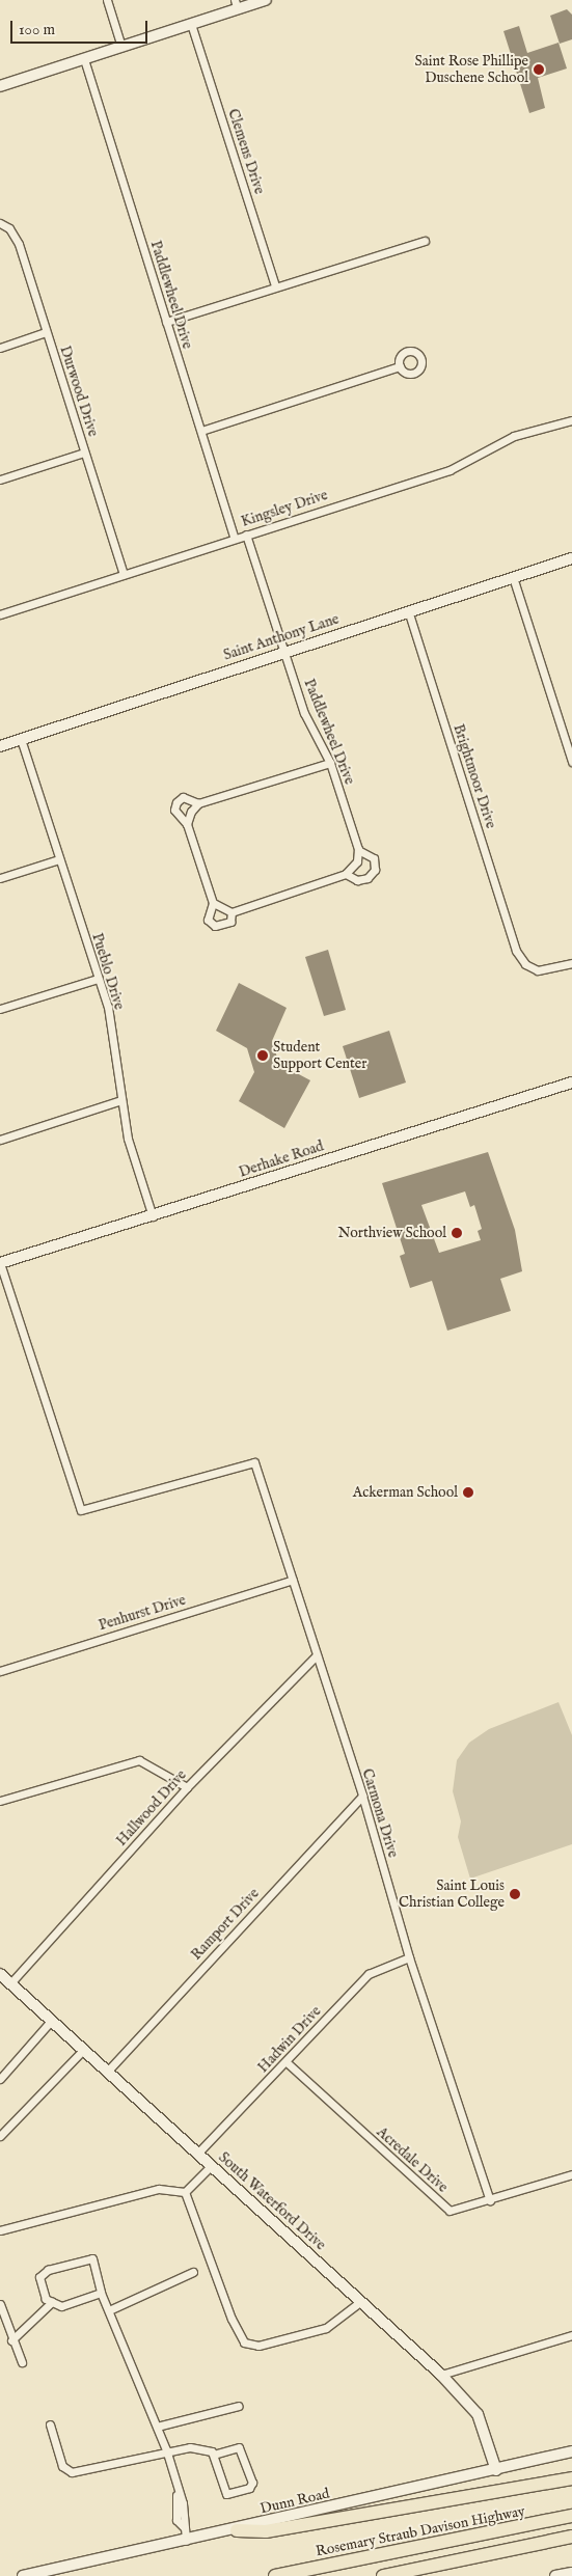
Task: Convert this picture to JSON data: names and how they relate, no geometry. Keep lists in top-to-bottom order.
{
  "streets": {
    "highway": ["Rosemary Straub Davison Highway"],
    "street": [
      "Clemens Drive",
      "Paddlewheel Drive",
      "Durwood Drive",
      "Kingsley Drive",
      "Saint Anthony Lane",
      "Brightmoor Drive",
      "Pueblo Drive",
      "Derhake Road",
      "Penhurst Drive",
      "Hallwood Drive",
      "Carmona Drive",
      "Ramport Drive",
      "Hadwin Drive",
      "Acredale Drive",
      "South Waterford Drive",
      "Dunn Road"
    ]
  },
  "crossings": [
    ["Paddlewheel Drive", "Kingsley Drive"],
    ["Paddlewheel Drive", "Saint Anthony Lane"],
    ["Durwood Drive", "Kingsley Drive"],
    ["Saint Anthony Lane", "Brightmoor Drive"],
    ["Saint Anthony Lane", "Pueblo Drive"],
    ["Pueblo Drive", "Derhake Road"],
    ["Derhake Road", "Carmona Drive"],
    ["Penhurst Drive", "Carmona Drive"],
    ["Hallwood Drive", "Carmona Drive"],
    ["Hallwood Drive", "South Waterford Drive"],
    ["Carmona Drive", "Ramport Drive"],
    ["Carmona Drive", "Hadwin Drive"],
    ["Carmona Drive", "Acredale Drive"],
    ["Ramport Drive", "South Waterford Drive"],
    ["Hadwin Drive", "Acredale Drive"],
    ["Hadwin Drive", "South Waterford Drive"],
    ["South Waterford Drive", "Dunn Road"]
  ],
  "places": [
    "Saint Rose Phillipe Duschene School",
    "Student Support Center",
    "Northview School",
    "Ackerman School",
    "Saint Louis Christian College"
  ],
  "scale_bar": "100 m"
}
